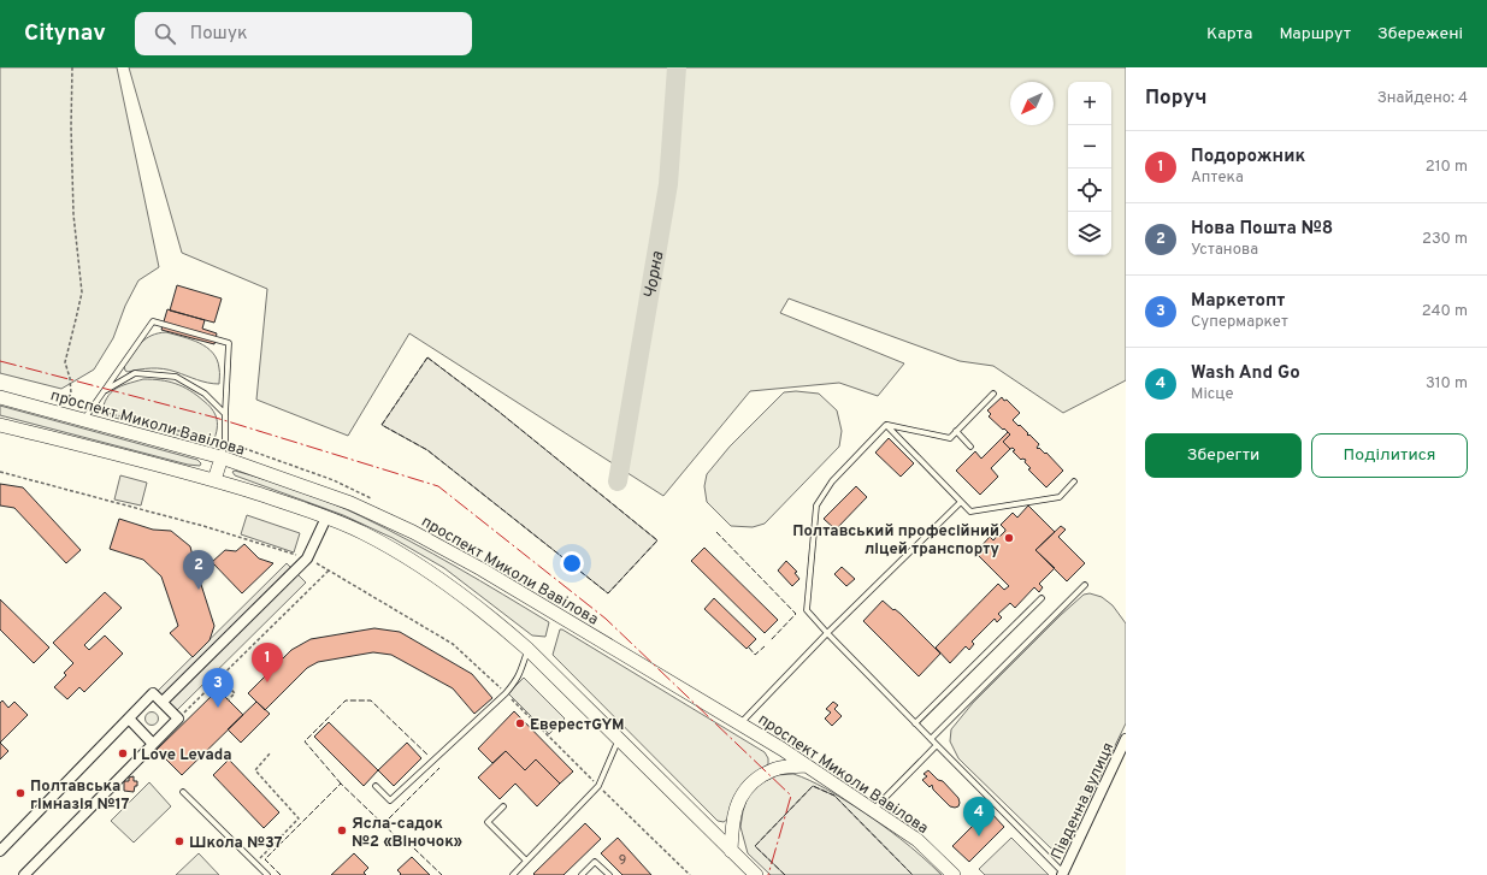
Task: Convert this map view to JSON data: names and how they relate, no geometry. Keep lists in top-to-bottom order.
{
  "streets": {
    "main road": ["проспект Миколи Вавілова"],
    "street": ["Південна вулиця"]
  },
  "water": ["Чорна"],
  "places": [
    "Полтавський професійний ліцей транспорту",
    "ЕверестGYM",
    "I Love Levada",
    "Полтавська гімназія №17",
    "Ясла-садок №2 «Віночок»",
    "Школа №37"
  ],
  "house_numbers": ["9"],
  "north": "bottom left",
  "page": {
    "header": "Citynav",
    "search": "Пошук",
    "nav": ["Карта", "Маршрут", "Збережені"],
    "heading": ["Поруч", "Знайдено: 4"],
    "map_buttons": ["+", "−"],
    "list": [
      {
        "mark": "1",
        "name": "Подорожник",
        "note": "Аптека",
        "value": "210 m"
      },
      {
        "mark": "2",
        "name": "Нова Пошта №8",
        "note": "Установа",
        "value": "230 m"
      },
      {
        "mark": "3",
        "name": "Маркетопт",
        "note": "Супермаркет",
        "value": "240 m"
      },
      {
        "mark": "4",
        "name": "Wash And Go",
        "note": "Місце",
        "value": "310 m"
      }
    ],
    "buttons": ["Зберегти", "Поділитися"],
    "pins": [
      "2",
      "1",
      "3",
      "4"
    ]
  }
}
